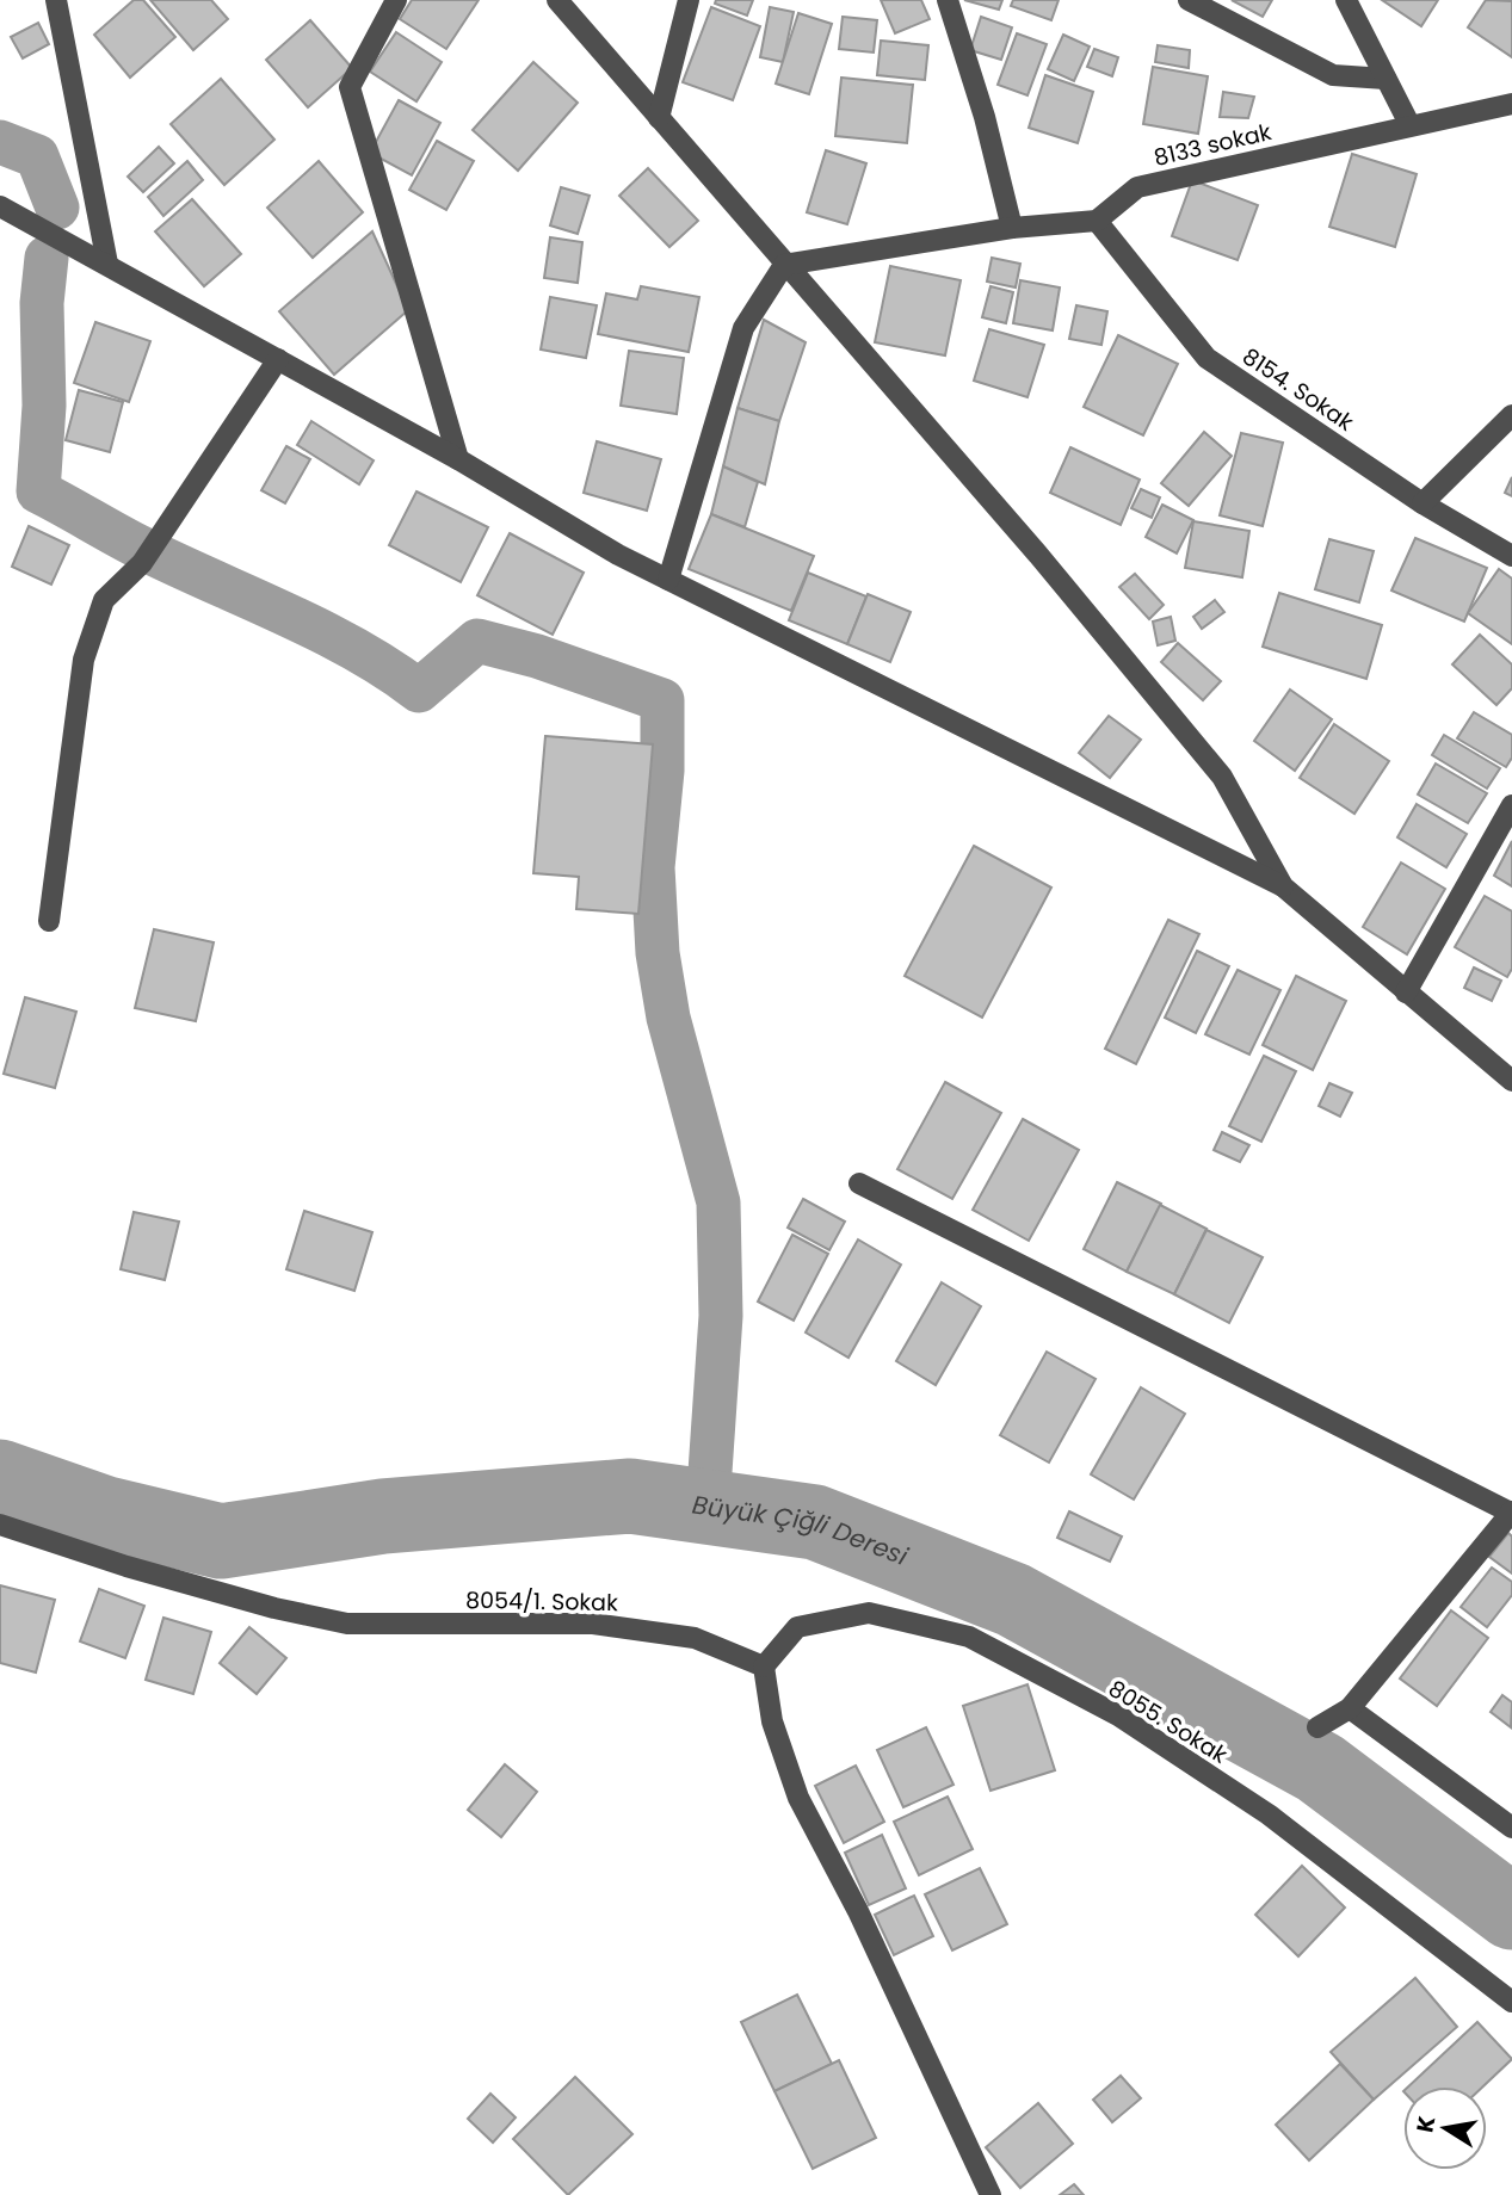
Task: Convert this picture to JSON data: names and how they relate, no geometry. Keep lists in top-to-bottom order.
{
  "streets": {
    "street": [
      "8133 sokak",
      "8154. Sokak",
      "8054/1. Sokak",
      "8055. Sokak"
    ]
  },
  "crossings": [
    ["8133 sokak", "8154. Sokak"],
    ["8054/1. Sokak", "8055. Sokak"]
  ],
  "water": ["Büyük Çiğli Deresi"],
  "north": "left"
}
